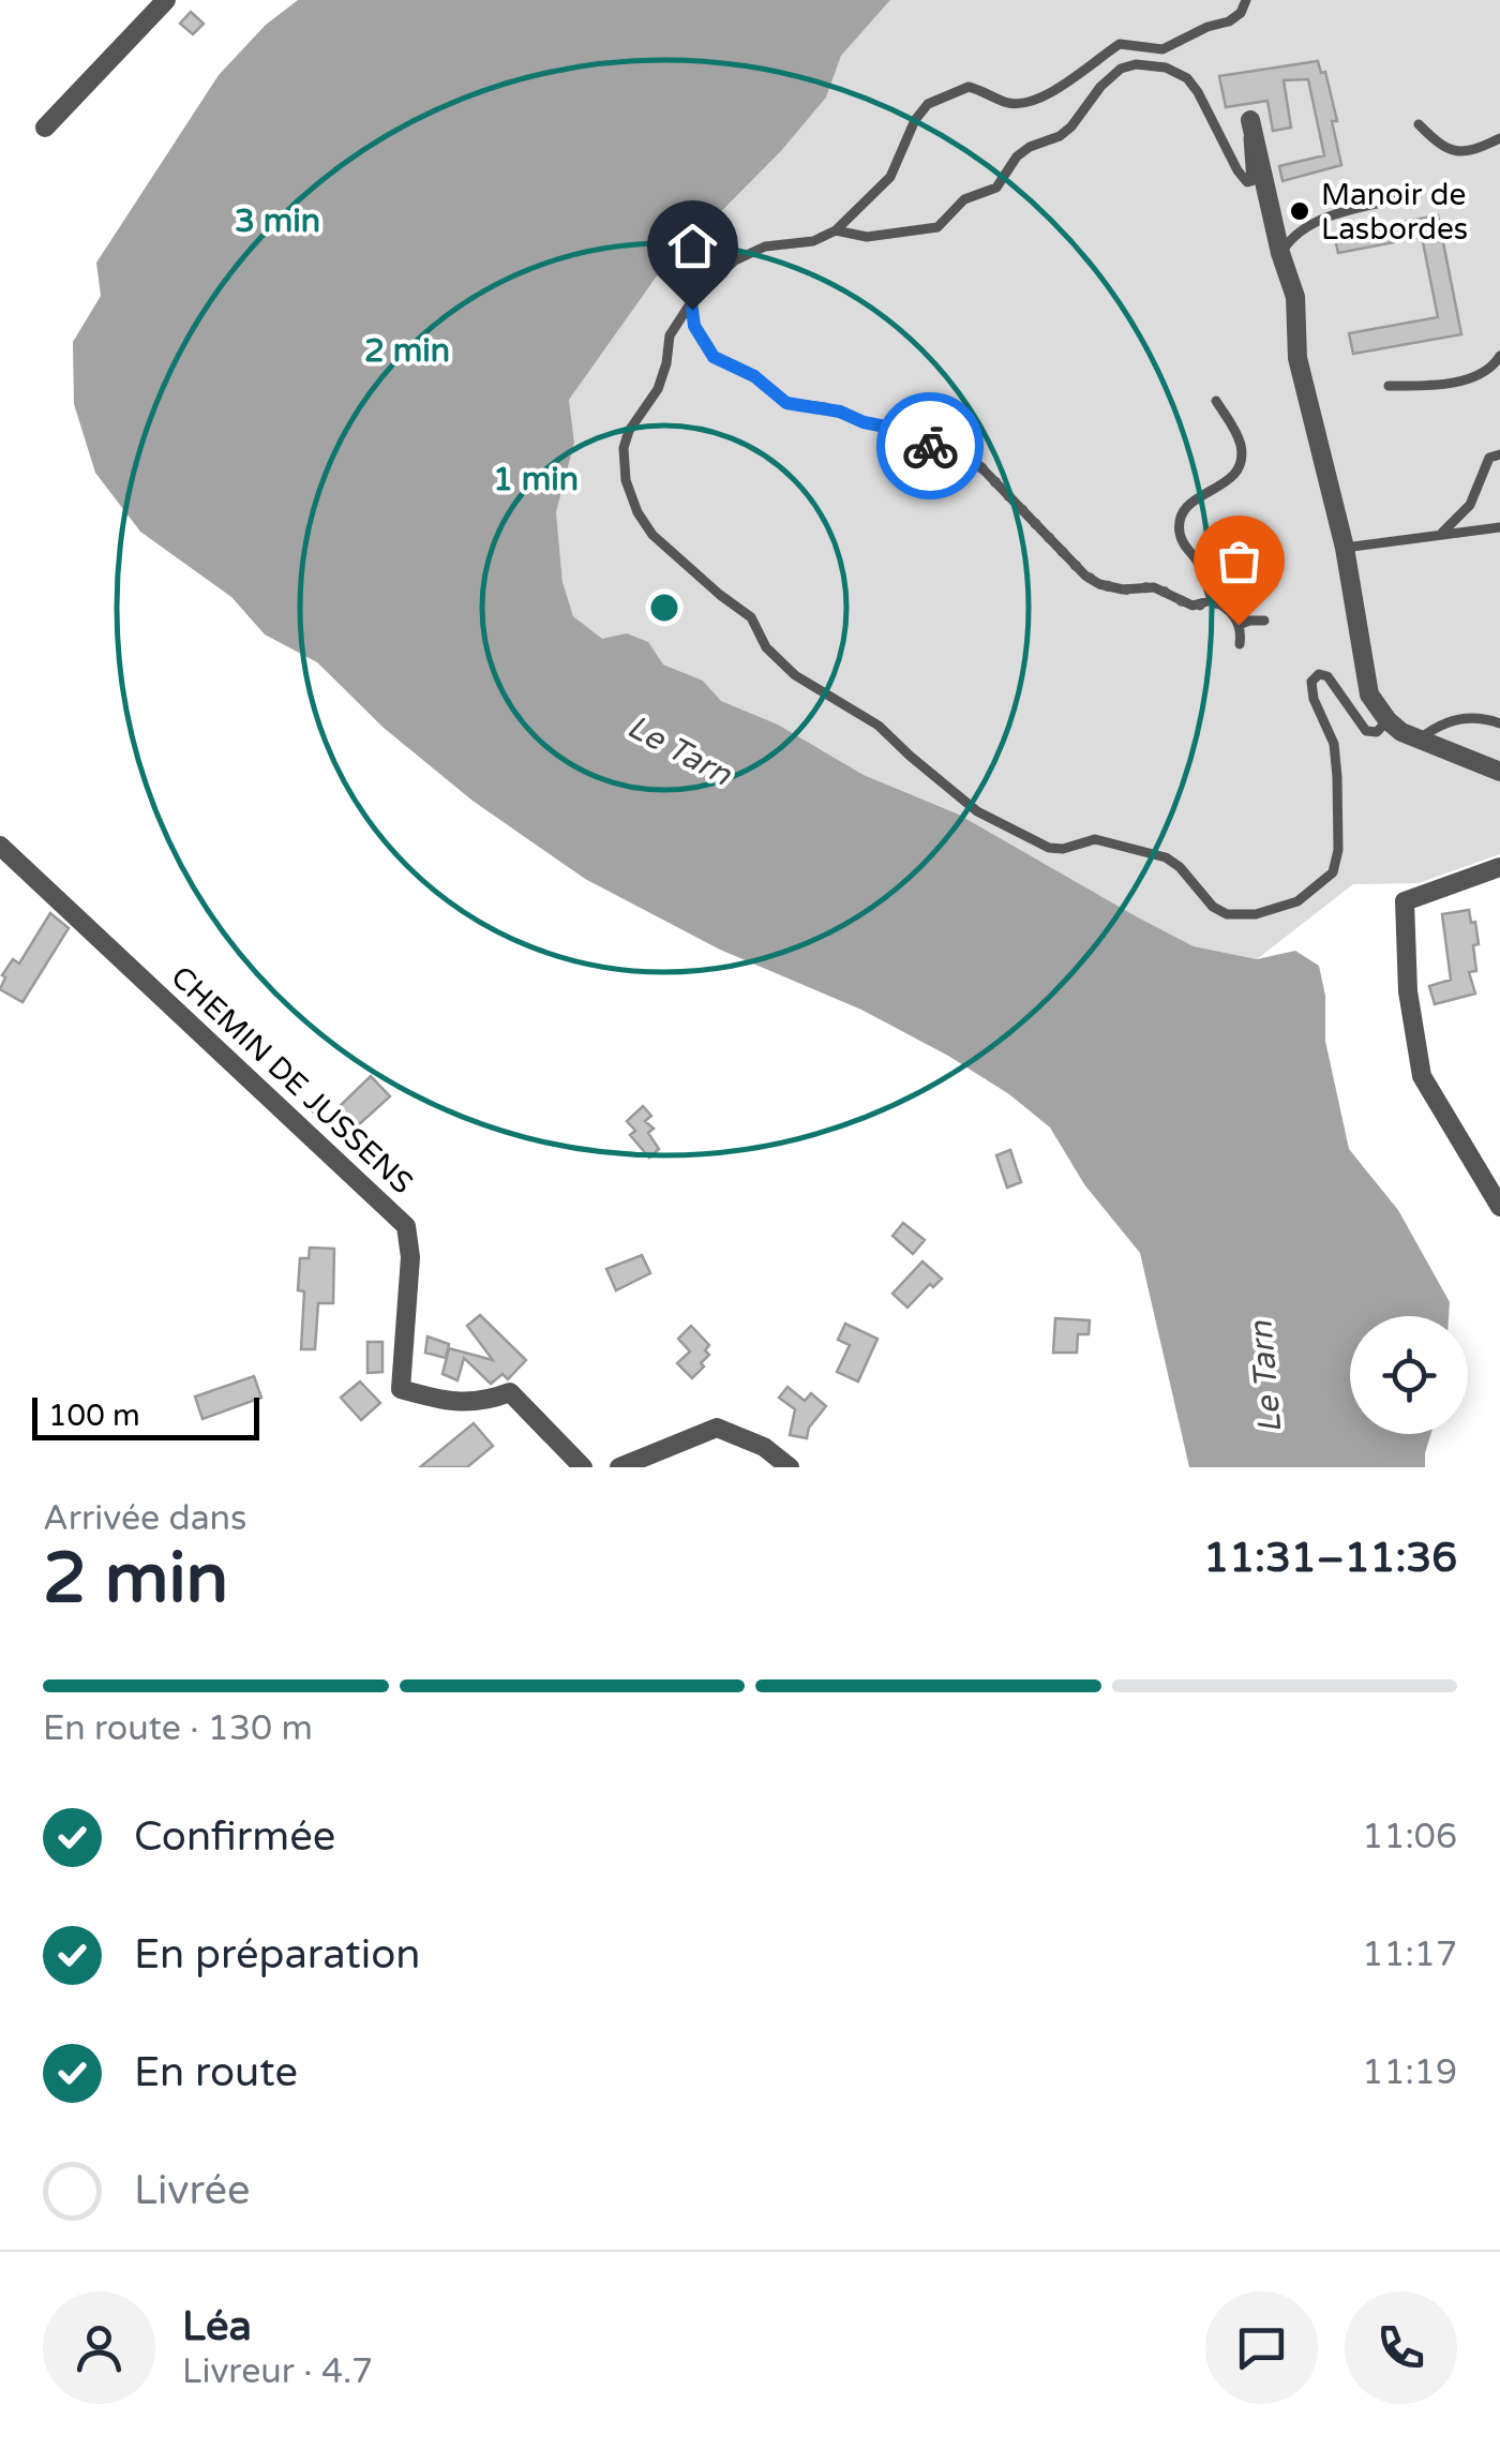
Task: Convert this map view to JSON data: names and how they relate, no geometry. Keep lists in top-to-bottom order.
{
  "streets": {
    "street": ["CHEMIN DE JUSSENS"]
  },
  "water": ["Le Tarn"],
  "places": ["Manoir de Lasbordes"],
  "scale_bar": "100 m",
  "page": {
    "scale": "100 m",
    "heading": ["2 min", "Arrivée dans", "11:31–11:36"],
    "panel": ["Léa", "Livreur · 4.7"],
    "bar": "En route · 130 m",
    "list": [
      ["Confirmée", "11:06"],
      ["En préparation", "11:17"],
      ["En route", "11:19"],
      "Livrée"
    ]
  },
  "rings": ["3 min", "2 min", "1 min"]
}
